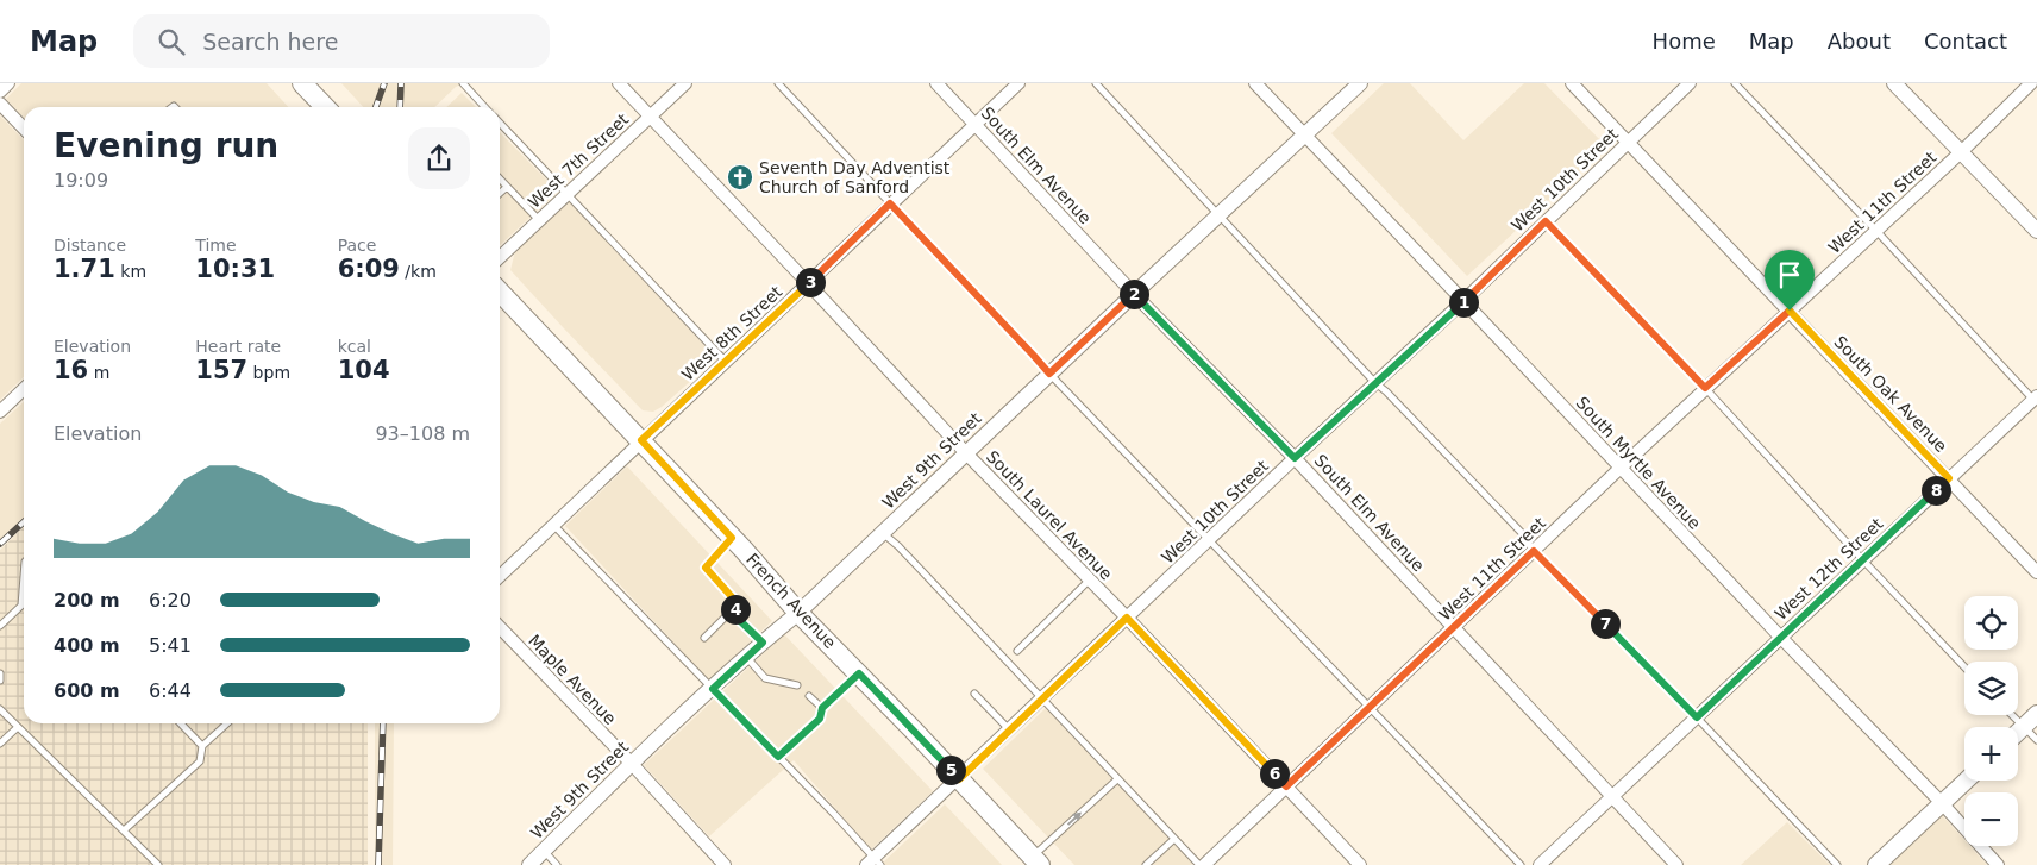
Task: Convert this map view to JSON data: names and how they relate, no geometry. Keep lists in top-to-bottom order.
{
  "streets": {
    "main road": ["French Avenue"],
    "street": [
      "West 7th Street",
      "South Elm Avenue",
      "West 10th Street",
      "West 11th Street",
      "West 8th Street",
      "South Oak Avenue",
      "West 9th Street",
      "South Myrtle Avenue",
      "South Laurel Avenue",
      "West 12th Street",
      "Maple Avenue"
    ]
  },
  "crossings": [
    ["West 7th Street", "South Laurel Avenue"],
    ["South Elm Avenue", "West 10th Street"],
    ["South Elm Avenue", "West 11th Street"],
    ["South Elm Avenue", "West 8th Street"],
    ["South Elm Avenue", "West 9th Street"],
    ["South Elm Avenue", "West 12th Street"],
    ["West 10th Street", "South Oak Avenue"],
    ["West 10th Street", "South Myrtle Avenue"],
    ["West 10th Street", "South Laurel Avenue"],
    ["West 10th Street", "French Avenue"],
    ["West 11th Street", "South Oak Avenue"],
    ["West 11th Street", "South Myrtle Avenue"],
    ["West 11th Street", "South Laurel Avenue"],
    ["West 8th Street", "South Laurel Avenue"],
    ["West 8th Street", "French Avenue"],
    ["South Oak Avenue", "West 12th Street"],
    ["West 9th Street", "South Myrtle Avenue"],
    ["West 9th Street", "South Laurel Avenue"],
    ["West 9th Street", "French Avenue"],
    ["West 9th Street", "Maple Avenue"],
    ["South Myrtle Avenue", "West 12th Street"]
  ],
  "places": {
    "church": ["Seventh Day Adventist Church of Sanford"]
  },
  "page": {
    "header": "Map",
    "search": "Search here",
    "nav": [
      "Home",
      "Map",
      "About",
      "Contact"
    ],
    "heading": ["Evening run", "19:09"],
    "stats": [
      ["Distance", "1.71 km"],
      ["Time", "10:31"],
      ["Pace", "6:09 /km"],
      ["Elevation", "16 m"],
      ["Heart rate", "157 bpm"],
      ["kcal", "104"]
    ],
    "pins": [
      "3",
      "2",
      "1",
      "8",
      "4",
      "7",
      "5",
      "6"
    ],
    "chart": ["Elevation", "93–108 m"],
    "list": [
      {
        "name": "200 m",
        "note": "6:20"
      },
      {
        "name": "400 m",
        "note": "5:41"
      },
      {
        "name": "600 m",
        "note": "6:44"
      }
    ],
    "map_buttons": ["+", "−"]
  }
}
